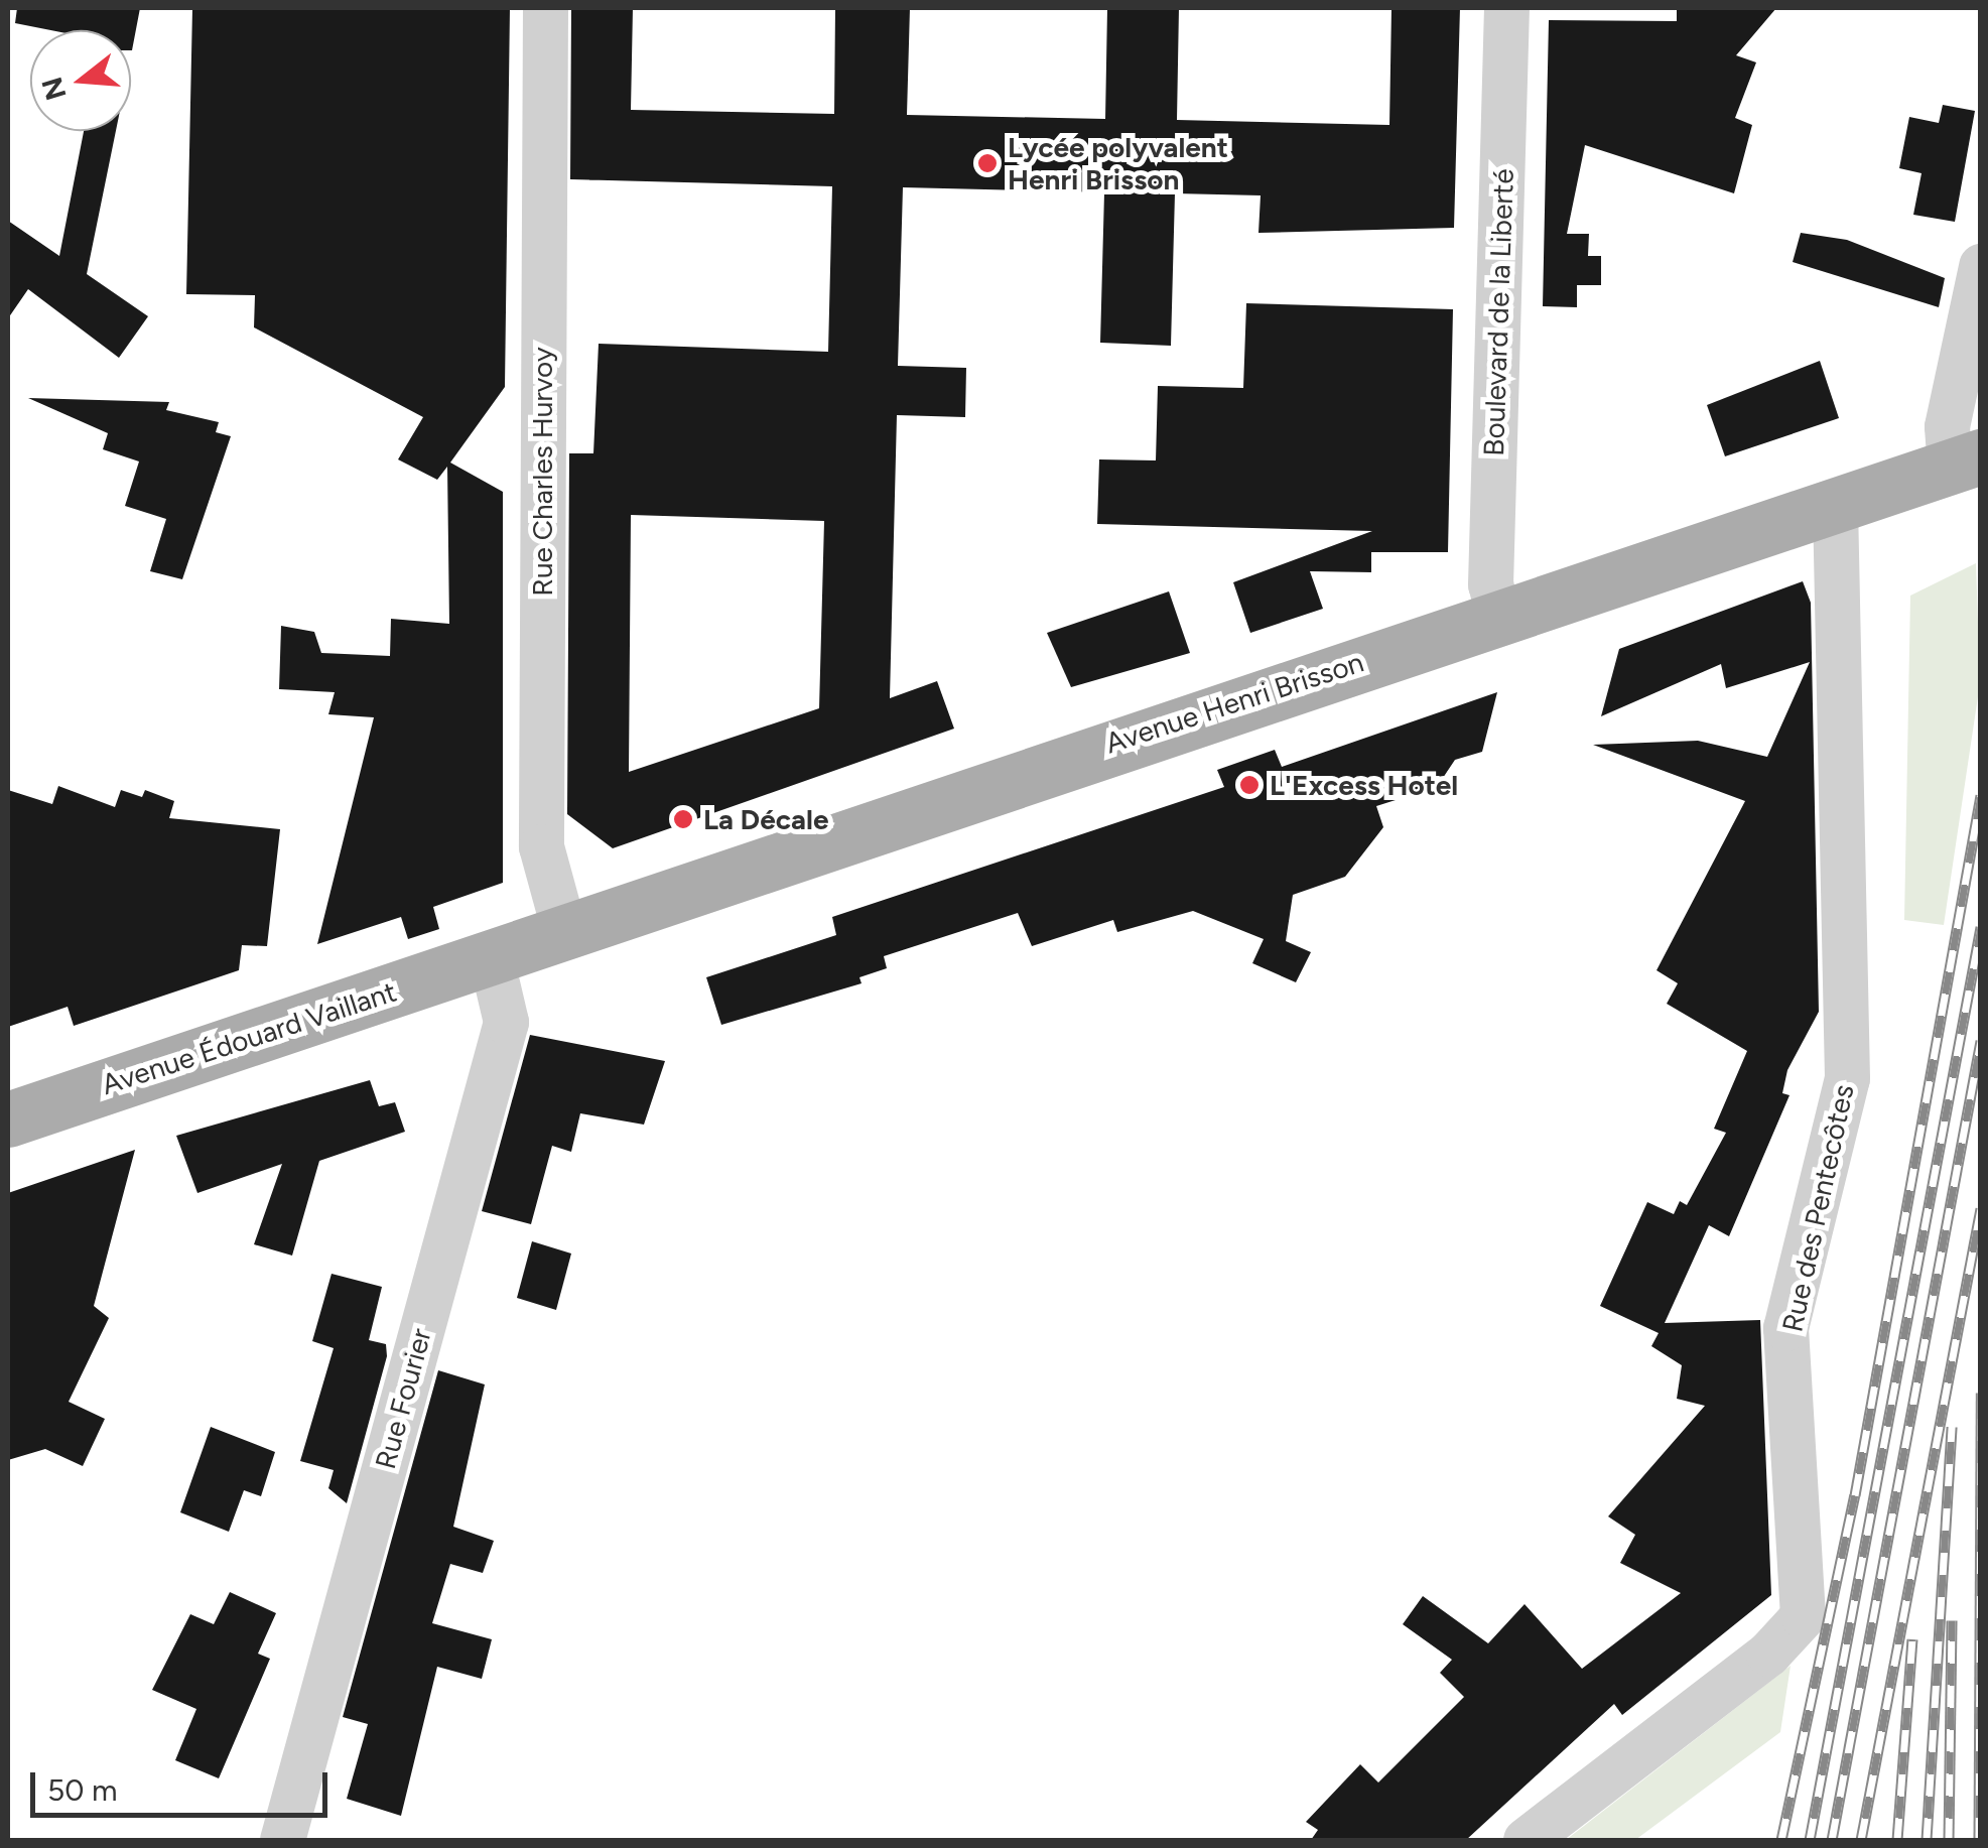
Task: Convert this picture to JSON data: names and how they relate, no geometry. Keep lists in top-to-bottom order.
{
  "streets": {
    "main road": ["Avenue Henri Brisson", "Avenue Édouard Vaillant"],
    "street": [
      "Boulevard de la Liberté",
      "Rue Charles Hurvoy",
      "Rue des Pentecôtes",
      "Rue Fourier"
    ]
  },
  "crossings": [
    ["Boulevard de la Liberté", "Avenue Henri Brisson"],
    ["Rue Charles Hurvoy", "Avenue Henri Brisson"],
    ["Avenue Henri Brisson", "Avenue Édouard Vaillant"],
    ["Avenue Henri Brisson", "Rue des Pentecôtes"],
    ["Avenue Henri Brisson", "Rue Fourier"],
    ["Avenue Édouard Vaillant", "Rue Fourier"]
  ],
  "places": ["Lycée polyvalent Henri Brisson", "L'Excess Hotel", "La Décale"],
  "scale_bar": "50 m",
  "north": "left"
}
